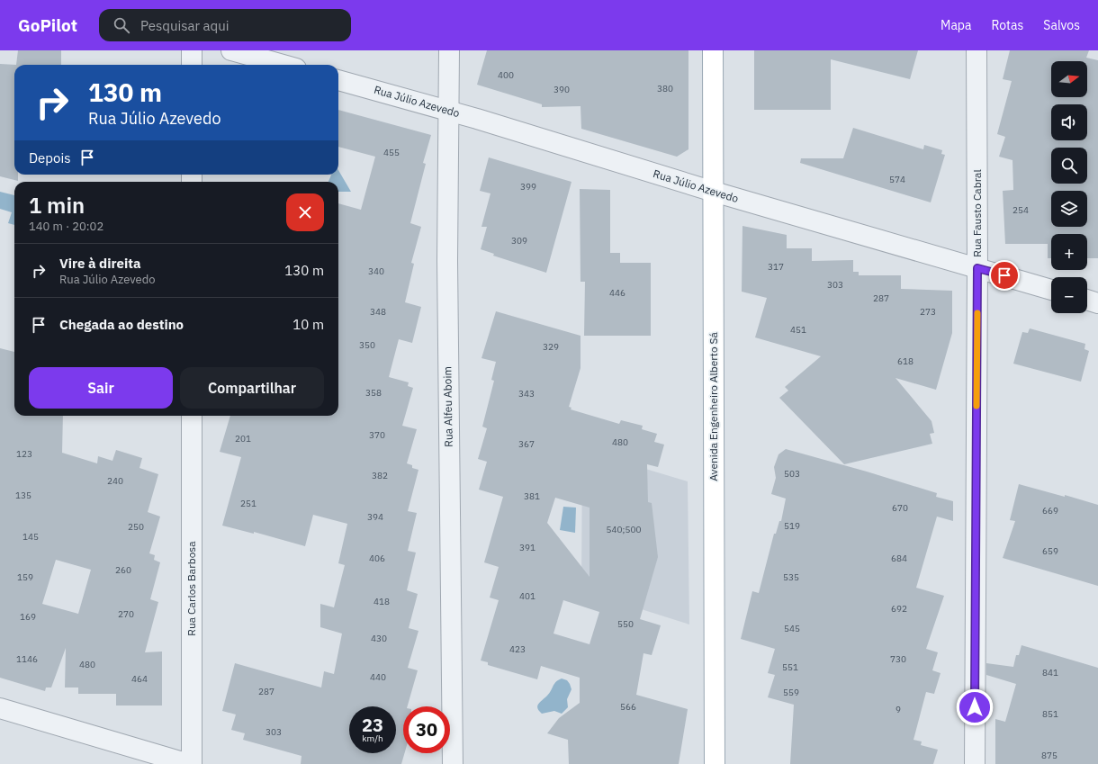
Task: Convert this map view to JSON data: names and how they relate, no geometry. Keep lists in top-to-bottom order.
{
  "streets": {
    "main road": ["Avenida Engenheiro Alberto Sá"],
    "street": [
      "Rua Júlio Azevedo",
      "Rua Fausto Cabral",
      "Rua Alfeu Aboim",
      "Rua Carlos Barbosa"
    ]
  },
  "crossings": [
    ["Rua Júlio Azevedo", "Rua Fausto Cabral"],
    ["Rua Júlio Azevedo", "Rua Alfeu Aboim"],
    ["Rua Júlio Azevedo", "Avenida Engenheiro Alberto Sá"]
  ],
  "house_numbers": [
    "400",
    "380",
    "390",
    "455",
    "574",
    "399",
    "254",
    "309",
    "317",
    "340",
    "303",
    "446",
    "287",
    "348",
    "273",
    "451",
    "350",
    "329",
    "618",
    "358",
    "343",
    "370",
    "201",
    "480",
    "367",
    "123",
    "503",
    "382",
    "240",
    "135",
    "381",
    "251",
    "670",
    "669",
    "394",
    "519",
    "250",
    "540;500",
    "145",
    "391",
    "659",
    "406",
    "684",
    "260",
    "159",
    "535",
    "401",
    "418",
    "692",
    "270",
    "169",
    "550",
    "545",
    "430",
    "423",
    "1146",
    "730",
    "480",
    "551",
    "841",
    "440",
    "464",
    "287",
    "559",
    "566",
    "9",
    "851",
    "303",
    "875"
  ],
  "north": "right",
  "page": {
    "header": "GoPilot",
    "search": "Pesquisar aqui",
    "nav": ["Mapa", "Rotas", "Salvos"],
    "map_buttons": ["+", "−"],
    "turn": ["130 m", "Rua Júlio Azevedo"],
    "then": "Depois",
    "heading": ["1 min", "140 m · 20:02"],
    "list": [
      {
        "name": "Vire à direita",
        "note": "Rua Júlio Azevedo",
        "value": "130 m"
      },
      {
        "name": "Chegada ao destino",
        "value": "10 m"
      }
    ],
    "buttons": ["Sair", "Compartilhar"],
    "speed": "23 km/h",
    "limit": "30"
  }
}
